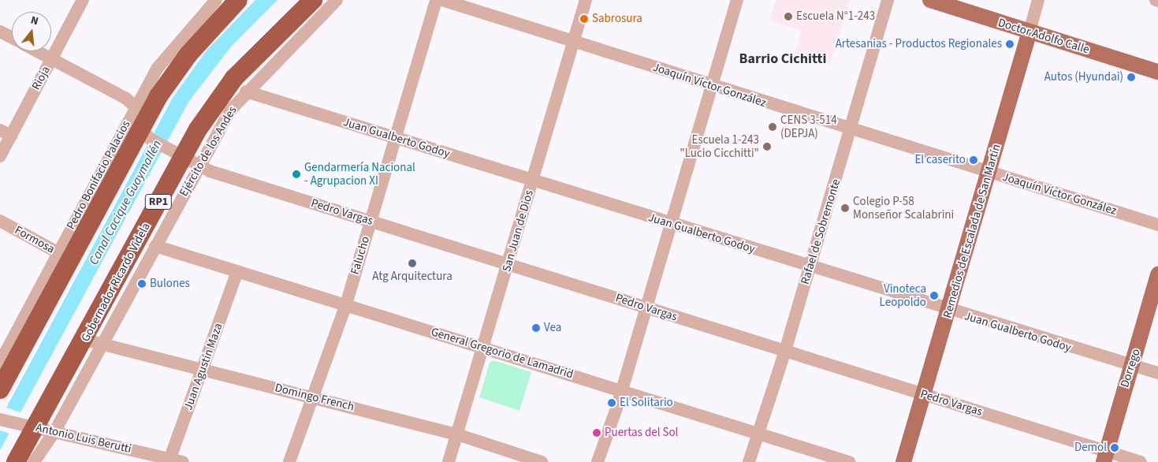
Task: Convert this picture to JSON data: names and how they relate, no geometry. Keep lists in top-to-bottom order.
{
  "streets": {
    "highway": ["RP1", "Gobernador Ricardo Videla"],
    "main road": ["Doctor Adolfo Calle", "Remedios de Escalada de San Martín", "Dorrego"],
    "street": [
      "Rioja",
      "Joaquín Víctor González",
      "Juan Gualberto Godoy",
      "Ejército de los Andes",
      "Pedro Bonifacio Palacios",
      "Pedro Vargas",
      "San Juan de Dios",
      "Rafael de Sobremonte",
      "Formosa",
      "Falucho",
      "General Gregorio de Lamadrid",
      "Juan Agustín Maza",
      "Domingo French",
      "Antonio Luis Berutti"
    ]
  },
  "crossings": [
    ["Doctor Adolfo Calle", "Remedios de Escalada de San Martín"],
    ["Joaquín Víctor González", "San Juan de Dios"],
    ["Joaquín Víctor González", "Remedios de Escalada de San Martín"],
    ["Joaquín Víctor González", "Rafael de Sobremonte"],
    ["Juan Gualberto Godoy", "Ejército de los Andes"],
    ["Juan Gualberto Godoy", "San Juan de Dios"],
    ["Juan Gualberto Godoy", "Remedios de Escalada de San Martín"],
    ["Juan Gualberto Godoy", "Rafael de Sobremonte"],
    ["Juan Gualberto Godoy", "Falucho"],
    ["Juan Gualberto Godoy", "Dorrego"],
    ["Ejército de los Andes", "Pedro Vargas"],
    ["Ejército de los Andes", "Gobernador Ricardo Videla"],
    ["Ejército de los Andes", "General Gregorio de Lamadrid"],
    ["Ejército de los Andes", "Domingo French"],
    ["Ejército de los Andes", "Antonio Luis Berutti"],
    ["Pedro Bonifacio Palacios", "Formosa"],
    ["Pedro Vargas", "San Juan de Dios"],
    ["Pedro Vargas", "Remedios de Escalada de San Martín"],
    ["Pedro Vargas", "Rafael de Sobremonte"],
    ["Pedro Vargas", "Falucho"],
    ["Pedro Vargas", "Gobernador Ricardo Videla"],
    ["Pedro Vargas", "Dorrego"],
    ["San Juan de Dios", "General Gregorio de Lamadrid"],
    ["San Juan de Dios", "Domingo French"],
    ["Rafael de Sobremonte", "General Gregorio de Lamadrid"],
    ["Falucho", "General Gregorio de Lamadrid"],
    ["Falucho", "Domingo French"],
    ["Gobernador Ricardo Videla", "Domingo French"],
    ["Gobernador Ricardo Videla", "Antonio Luis Berutti"],
    ["General Gregorio de Lamadrid", "Juan Agustín Maza"],
    ["Juan Agustín Maza", "Domingo French"],
    ["Juan Agustín Maza", "Antonio Luis Berutti"]
  ],
  "districts": ["Barrio Cichitti"],
  "water": ["Canal Cacique Guaymallén"],
  "places": [
    "Escuela N°1-243",
    "Sabrosura",
    "Artesanias - Productos Regionales",
    "Autos (Hyundai)",
    "CENS 3-514 (DEPJA)",
    "Escuela 1-243 \"Lucio Cicchitti\"",
    "El caserito",
    "Gendarmería Nacional - Agrupacion XI",
    "Colegio P-58 Monseñor Scalabrini",
    "Atg Arquitectura",
    "Bulones",
    "Vinoteca Leopoldo",
    "Vea",
    "El Solitario",
    "Puertas del Sol",
    "Demol"
  ],
  "north": "top"
}
